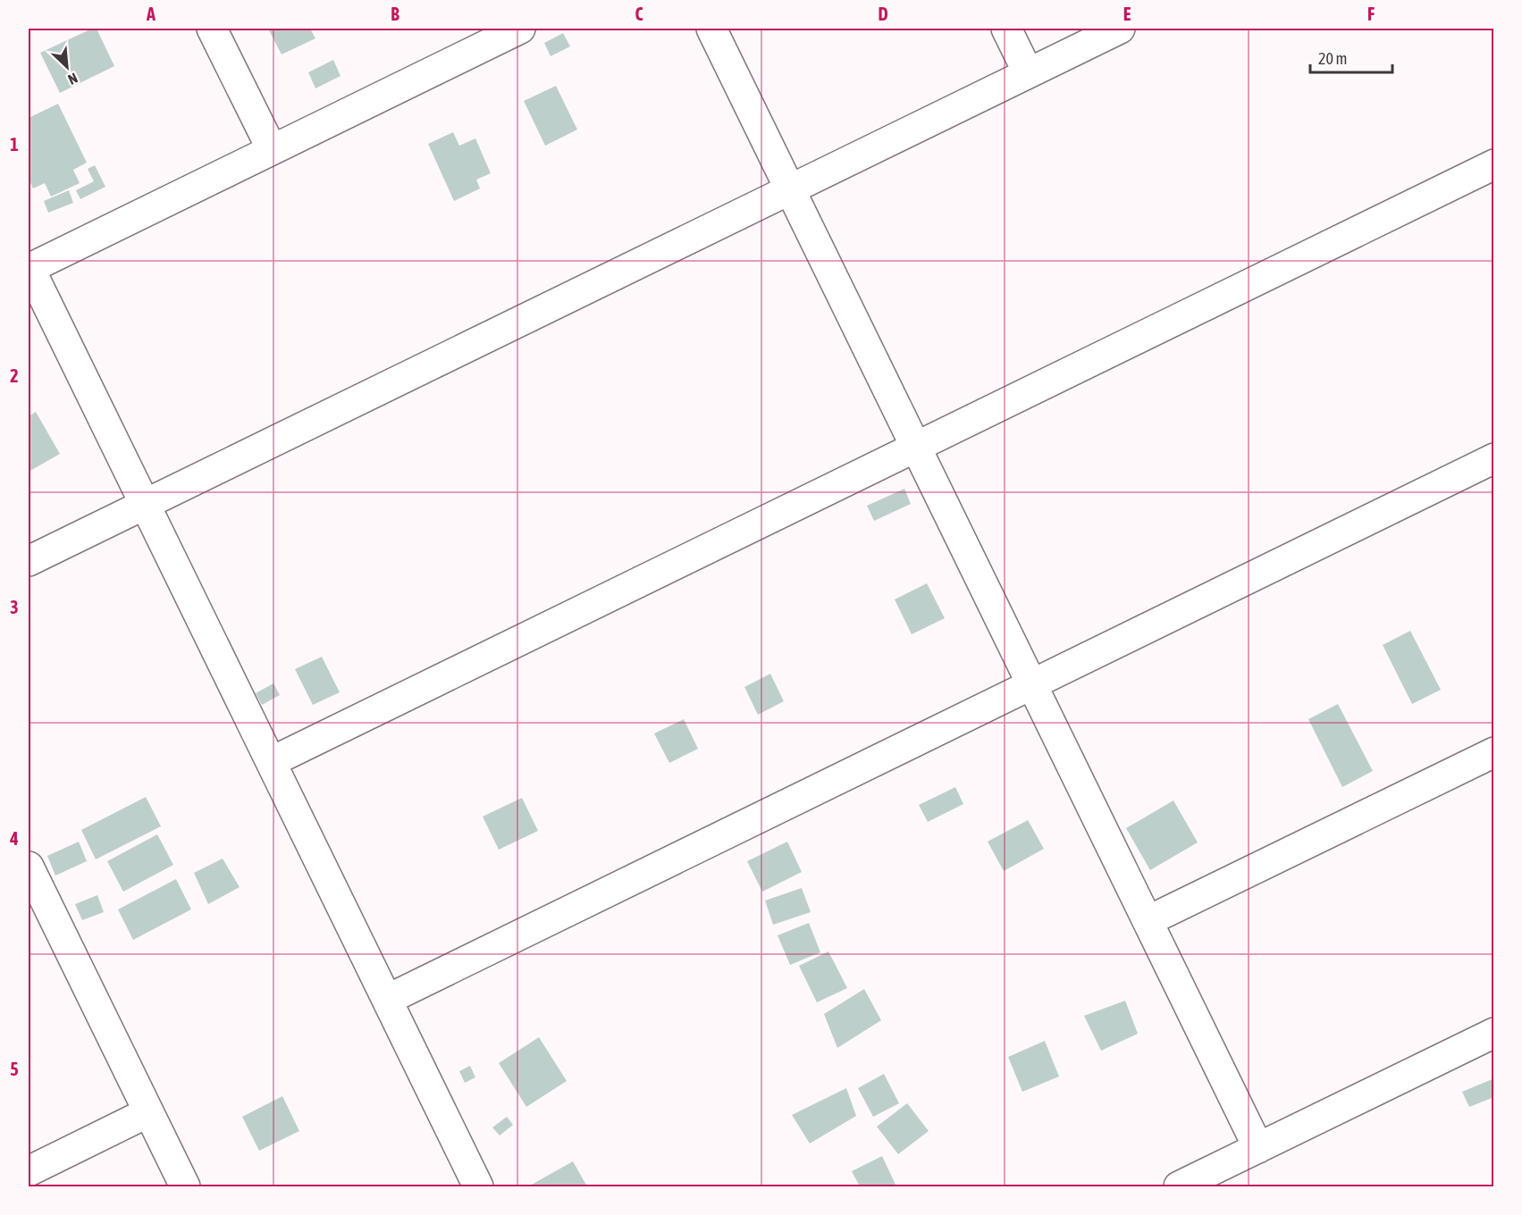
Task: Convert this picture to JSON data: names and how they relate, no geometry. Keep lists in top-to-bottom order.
{
  "scale_bar": "20 m",
  "north": "bottom right",
  "grid": {
    "columns": [
      "A",
      "B",
      "C",
      "D",
      "E",
      "F"
    ],
    "rows": [
      "1",
      "2",
      "3",
      "4",
      "5"
    ]
  }
}
